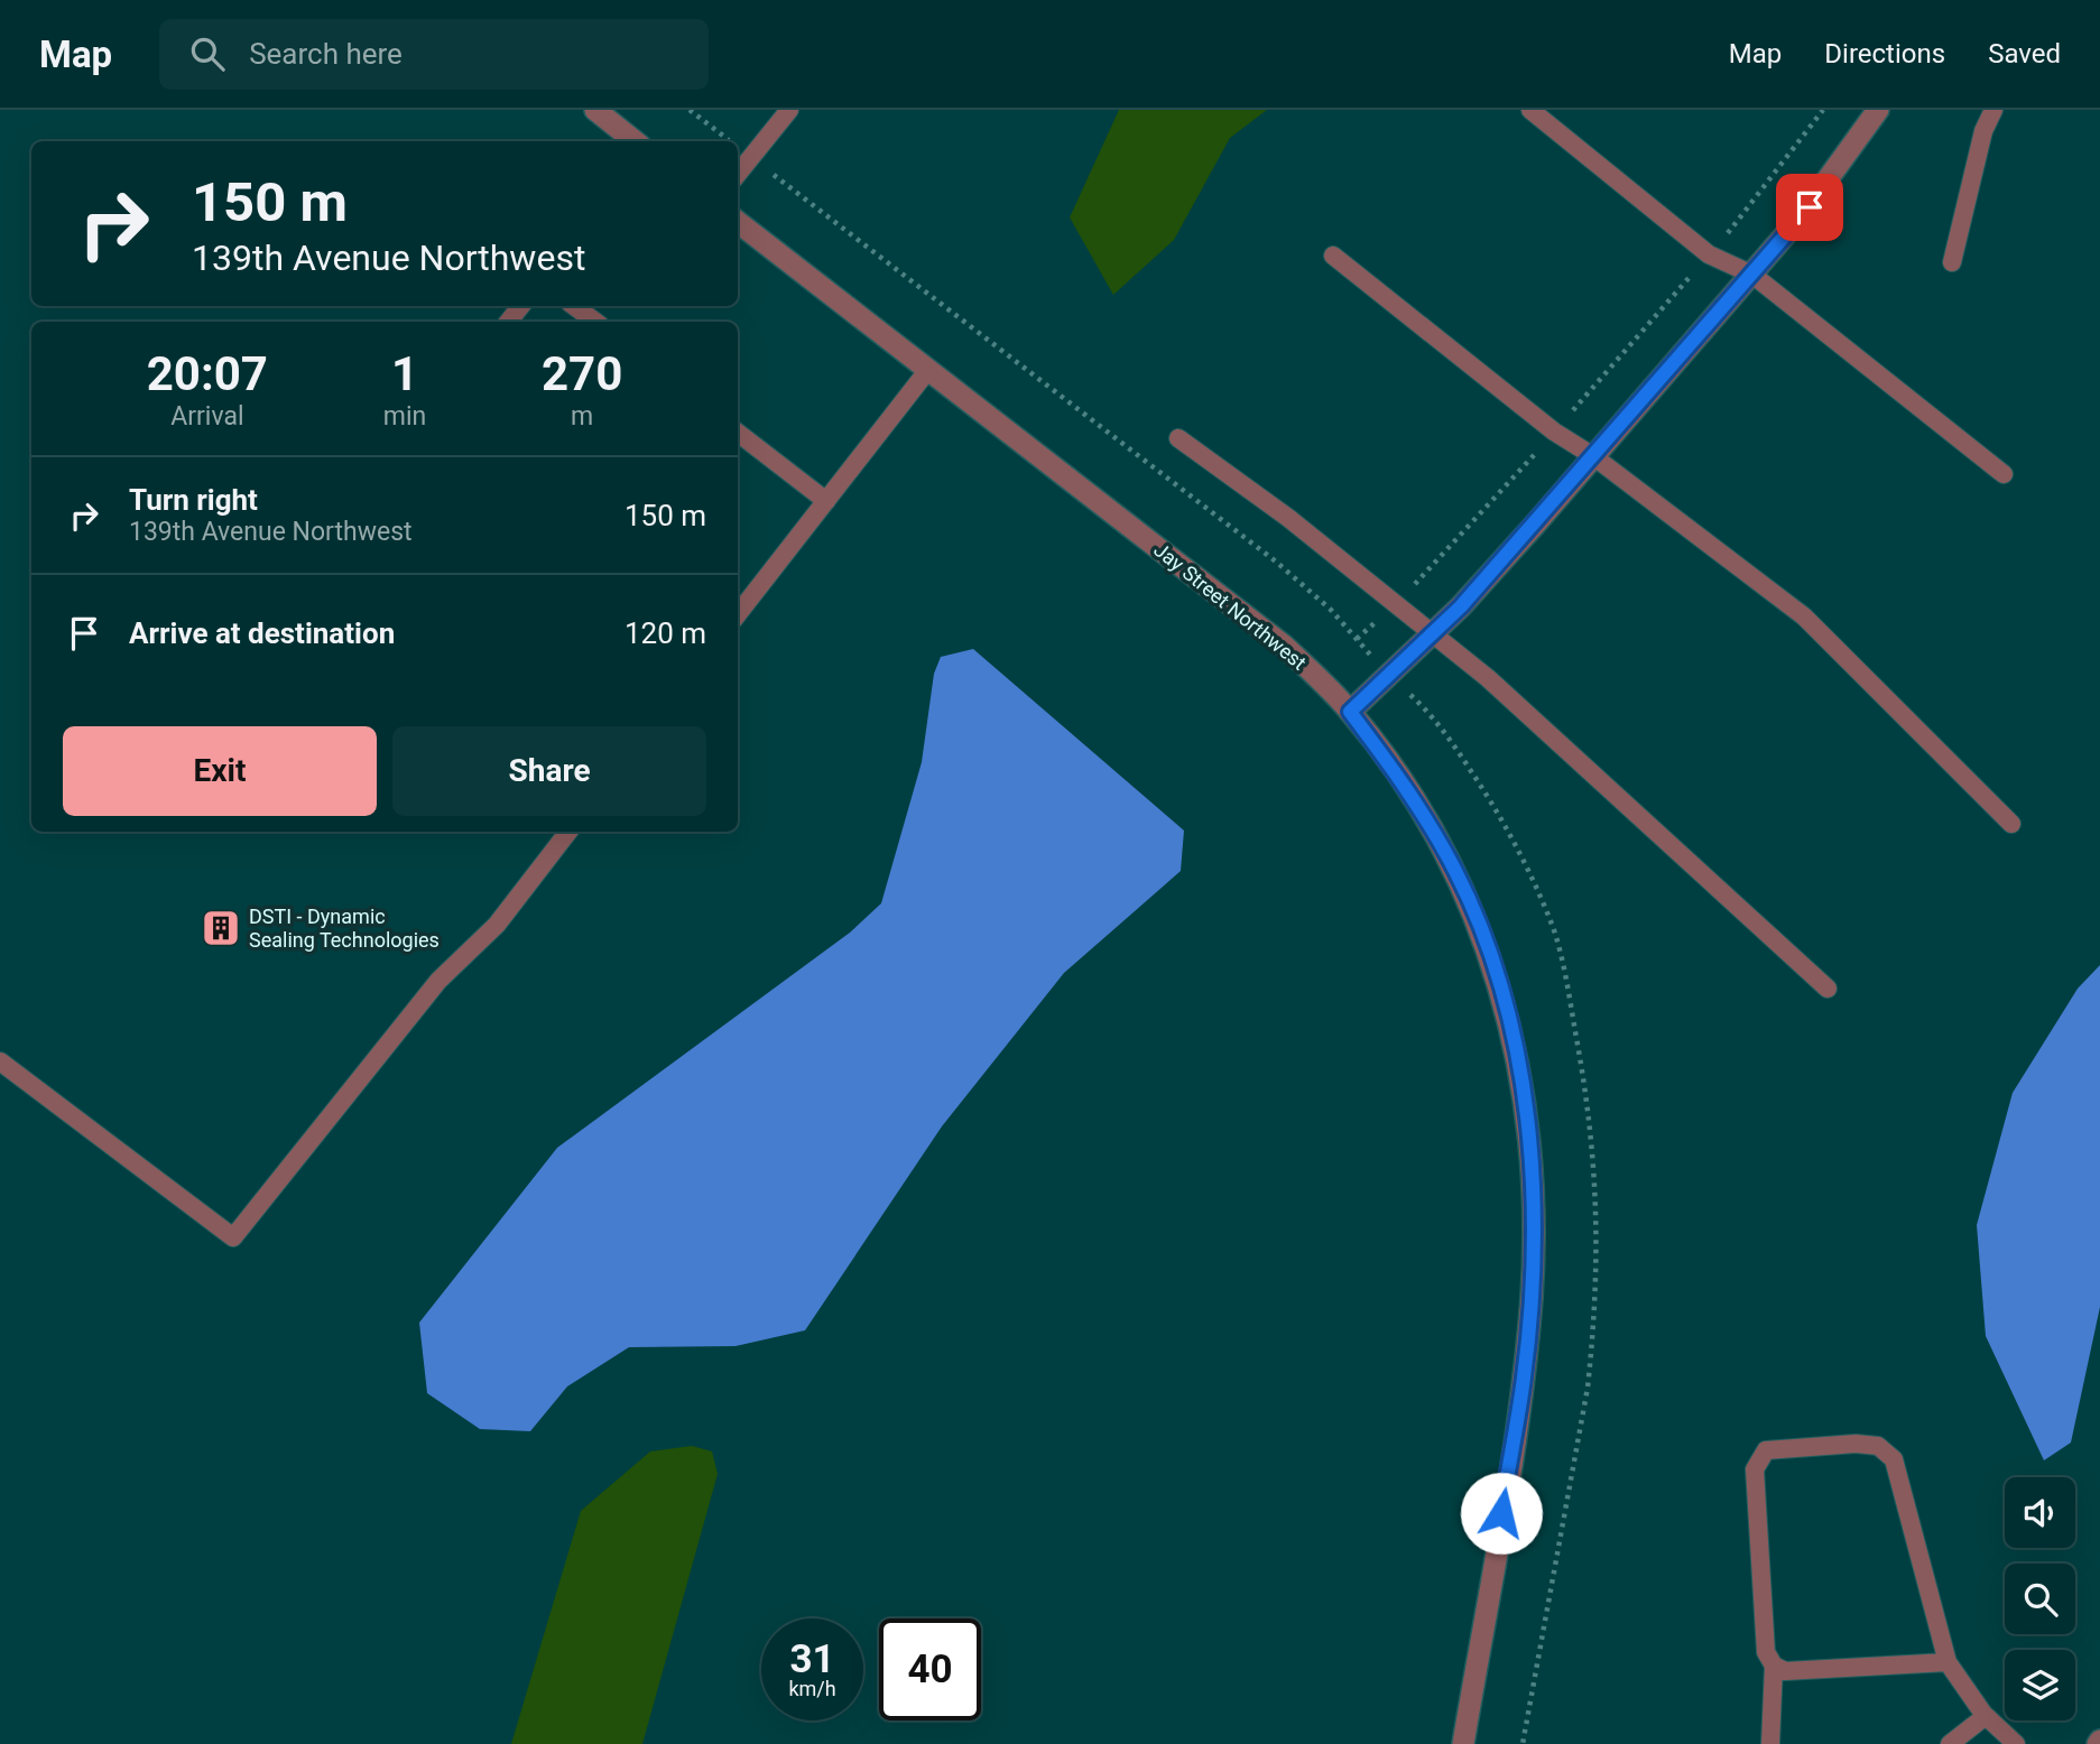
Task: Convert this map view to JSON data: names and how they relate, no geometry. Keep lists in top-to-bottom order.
{
  "streets": {
    "street": ["Jay Street Northwest"]
  },
  "places": {
    "building": ["DSTI - Dynamic Sealing Technologies"]
  },
  "page": {
    "header": "Map",
    "search": "Search here",
    "nav": ["Map", "Directions", "Saved"],
    "turn": ["150 m", "139th Avenue Northwest"],
    "eta": [
      "20:07",
      "Arrival",
      "1",
      "min",
      "270",
      "m"
    ],
    "list": [
      {
        "name": "Turn right",
        "note": "139th Avenue Northwest",
        "value": "150 m"
      },
      {
        "name": "Arrive at destination",
        "value": "120 m"
      }
    ],
    "buttons": ["Exit", "Share"],
    "speed": "31 km/h",
    "limit": "40"
  }
}
